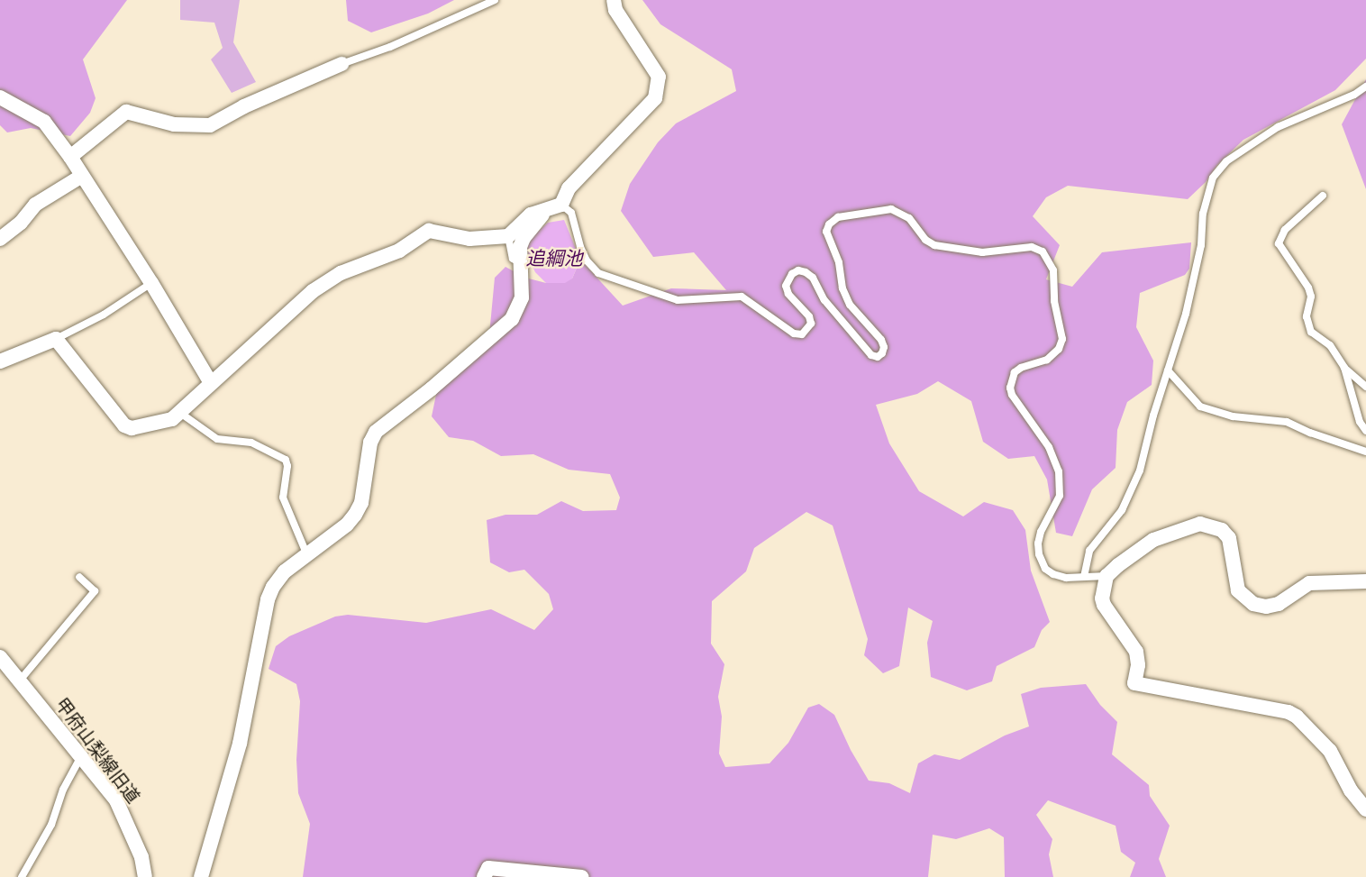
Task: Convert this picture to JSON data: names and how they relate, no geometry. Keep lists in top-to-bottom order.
{
  "streets": {
    "street": ["甲府山梨線旧道"]
  },
  "water": ["追綱池"]
}
